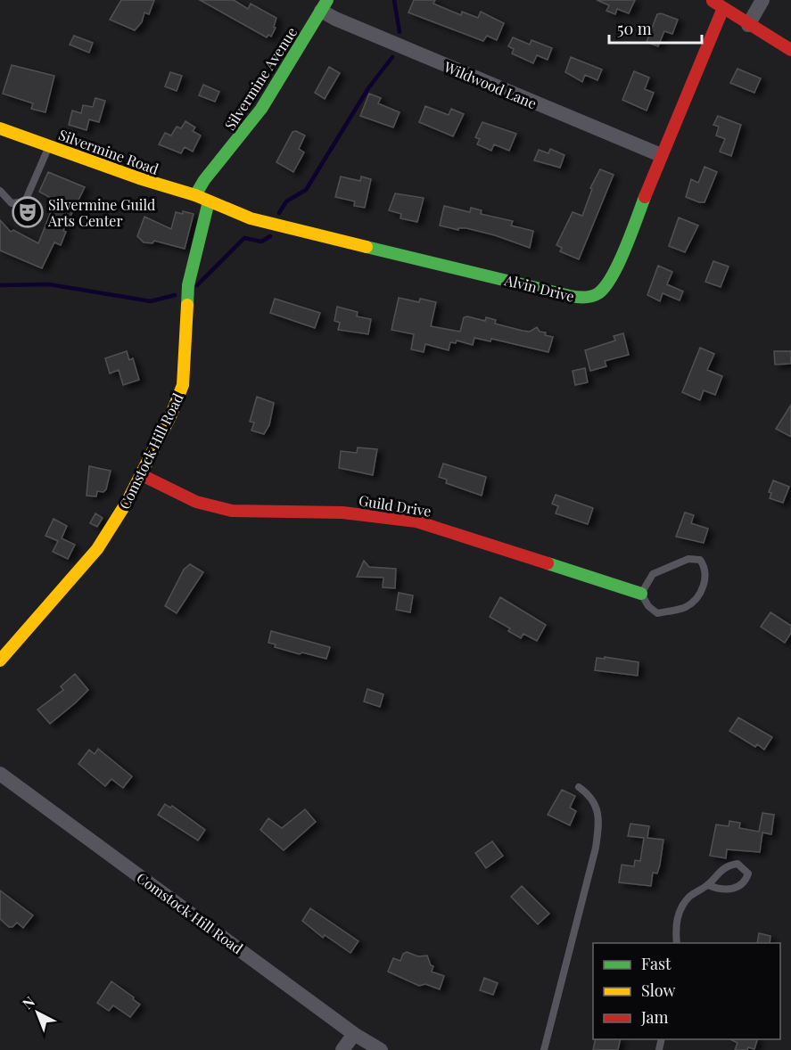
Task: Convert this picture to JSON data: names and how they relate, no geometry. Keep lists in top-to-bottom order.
{
  "streets": {
    "street": [
      "Silvermine Avenue",
      "Wildwood Lane",
      "Silvermine Road",
      "Alvin Drive",
      "Comstock Hill Road",
      "Guild Drive"
    ]
  },
  "crossings": [
    ["Silvermine Avenue", "Wildwood Lane"],
    ["Silvermine Avenue", "Silvermine Road"],
    ["Wildwood Lane", "Alvin Drive"],
    ["Silvermine Road", "Alvin Drive"],
    ["Silvermine Road", "Comstock Hill Road"],
    ["Alvin Drive", "Comstock Hill Road"],
    ["Comstock Hill Road", "Guild Drive"]
  ],
  "places": {
    "theatre": ["Silvermine Guild Arts Center"]
  },
  "legend": ["Fast", "Slow", "Jam"],
  "scale_bar": "50 m",
  "north": "top left"
}
